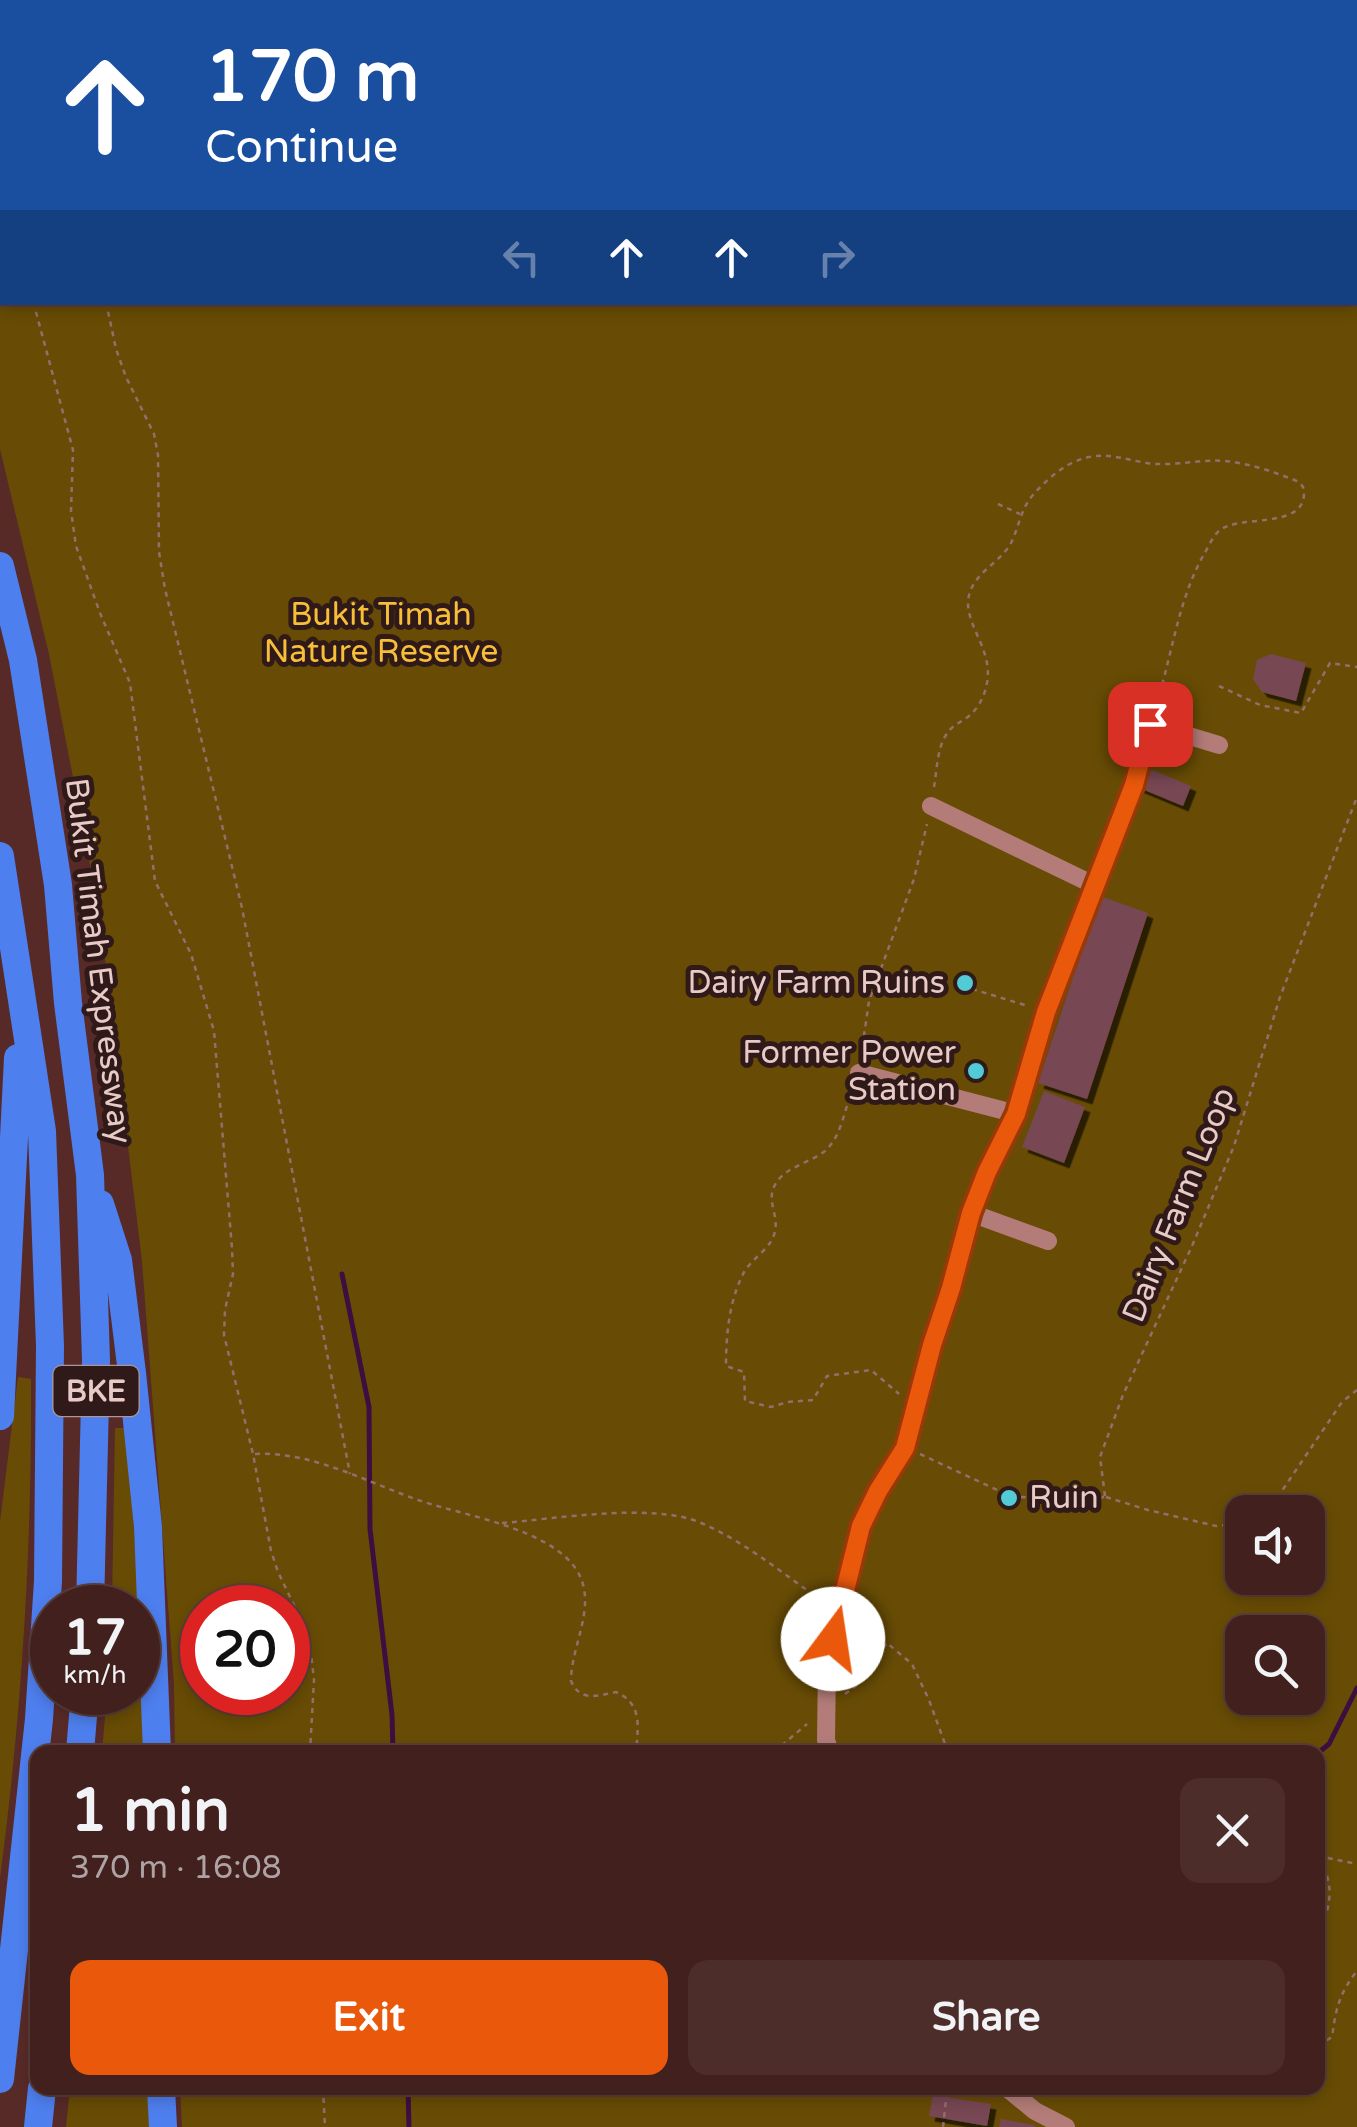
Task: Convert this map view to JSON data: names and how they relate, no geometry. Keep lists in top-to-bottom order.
{
  "streets": {
    "highway": ["Bukit Timah Expressway", "BKE"],
    "path": ["Dairy Farm Loop"]
  },
  "parks": ["Bukit Timah Nature Reserve"],
  "places": ["Dairy Farm Ruins", "Former Power Station", "Ruin"],
  "page": {
    "turn": ["170 m", "Continue"],
    "speed": "17 km/h",
    "limit": "20",
    "heading": ["1 min", "370 m · 16:08"],
    "buttons": ["Exit", "Share"]
  }
}
